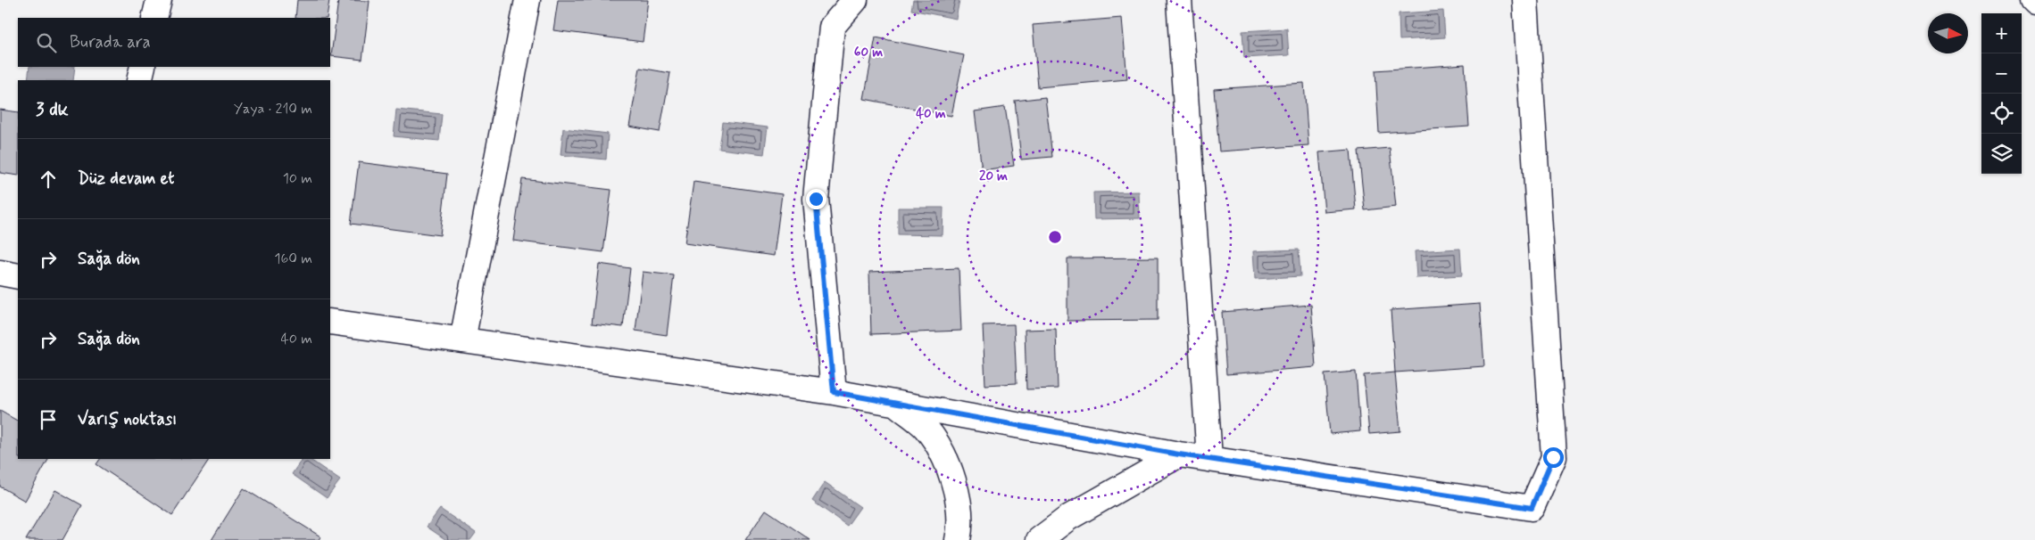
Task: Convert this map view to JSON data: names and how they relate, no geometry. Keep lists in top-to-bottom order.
{
  "north": "right",
  "page": {
    "map_buttons": ["+", "−"],
    "search": "Burada ara",
    "heading": ["3 dk", "Yaya · 210 m"],
    "list": [
      ["Düz devam et", "10 m"],
      ["Sağa dön", "160 m"],
      ["Sağa dön", "40 m"],
      "Varış noktası"
    ]
  },
  "rings": ["60 m", "40 m", "20 m"]
}
